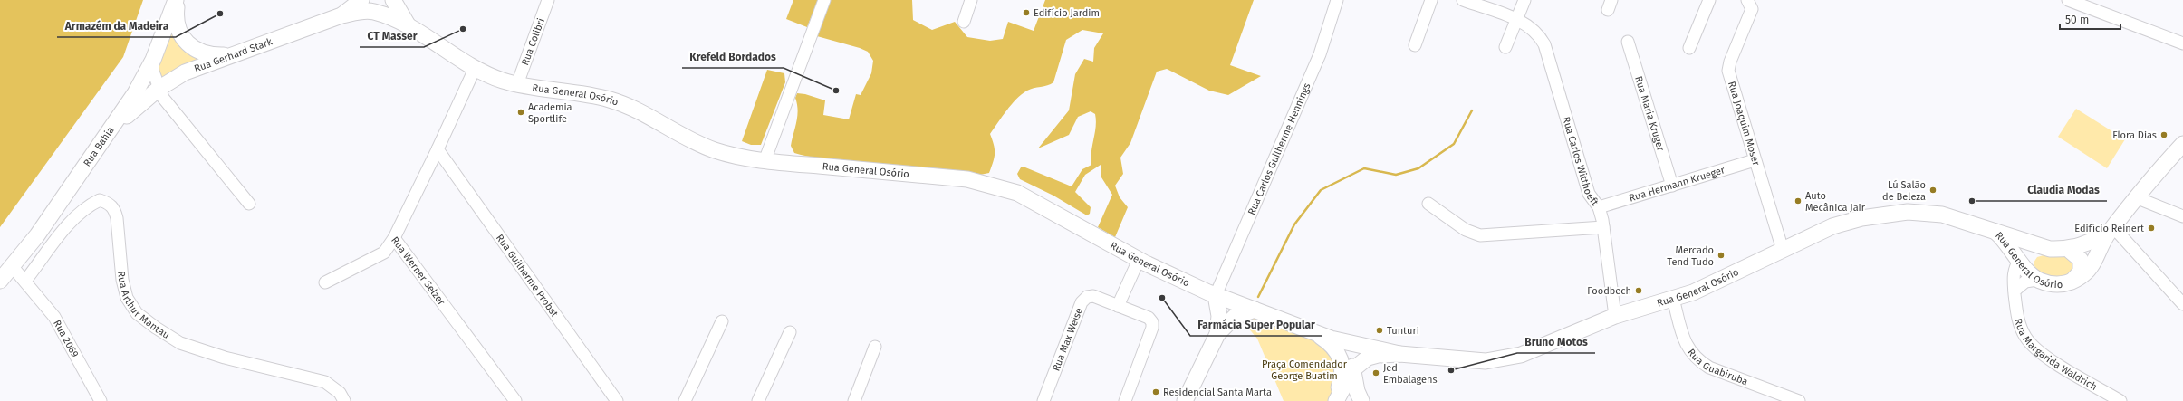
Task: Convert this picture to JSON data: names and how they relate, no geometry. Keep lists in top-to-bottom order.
{
  "streets": {
    "main road": ["Rua Gerhard Stark", "Rua General Osório", "Rua Bahia"],
    "street": [
      "Rua Colibri",
      "Rua Maria Kruger",
      "Rua Joaquim Moser",
      "Rua Carlos Guilherme Hennings",
      "Rua Carlos Witthoeft",
      "Rua Hermann Krueger",
      "Rua Werner Selzer",
      "Rua Guilherme Probst",
      "Rua Arthur Mantau",
      "Rua 2069",
      "Rua Max Weise",
      "Rua Margarida Waldrich",
      "Rua Guabiruba"
    ]
  },
  "crossings": [
    ["Rua Colibri", "Rua General Osório"],
    ["Rua Gerhard Stark", "Rua General Osório"],
    ["Rua Gerhard Stark", "Rua Bahia"],
    ["Rua General Osório", "Rua Joaquim Moser"],
    ["Rua General Osório", "Rua Carlos Guilherme Hennings"],
    ["Rua General Osório", "Rua Carlos Witthoeft"],
    ["Rua General Osório", "Rua Werner Selzer"],
    ["Rua General Osório", "Rua Margarida Waldrich"],
    ["Rua General Osório", "Rua Guabiruba"],
    ["Rua Maria Kruger", "Rua Hermann Krueger"],
    ["Rua Joaquim Moser", "Rua Hermann Krueger"],
    ["Rua Bahia", "Rua 2069"],
    ["Rua Carlos Witthoeft", "Rua Hermann Krueger"],
    ["Rua Werner Selzer", "Rua Guilherme Probst"],
    ["Rua Arthur Mantau", "Rua 2069"]
  ],
  "parks": ["Praça Comendador George Buatim"],
  "places": [
    "Edifício Jardim",
    "Armazém da Madeira",
    "CT Masser",
    "Krefeld Bordados",
    "Academia Sportlife",
    "Flora Dias",
    "Lú Salão de Beleza",
    "Auto Mecânica Jair",
    "Claudia Modas",
    "Edifício Reinert",
    "Mercado Tend Tudo",
    "Foodbech",
    "Farmácia Super Popular",
    "Tunturi",
    "Bruno Motos",
    "Jed Embalagens",
    "Residencial Santa Marta"
  ],
  "scale_bar": "50 m"
}
